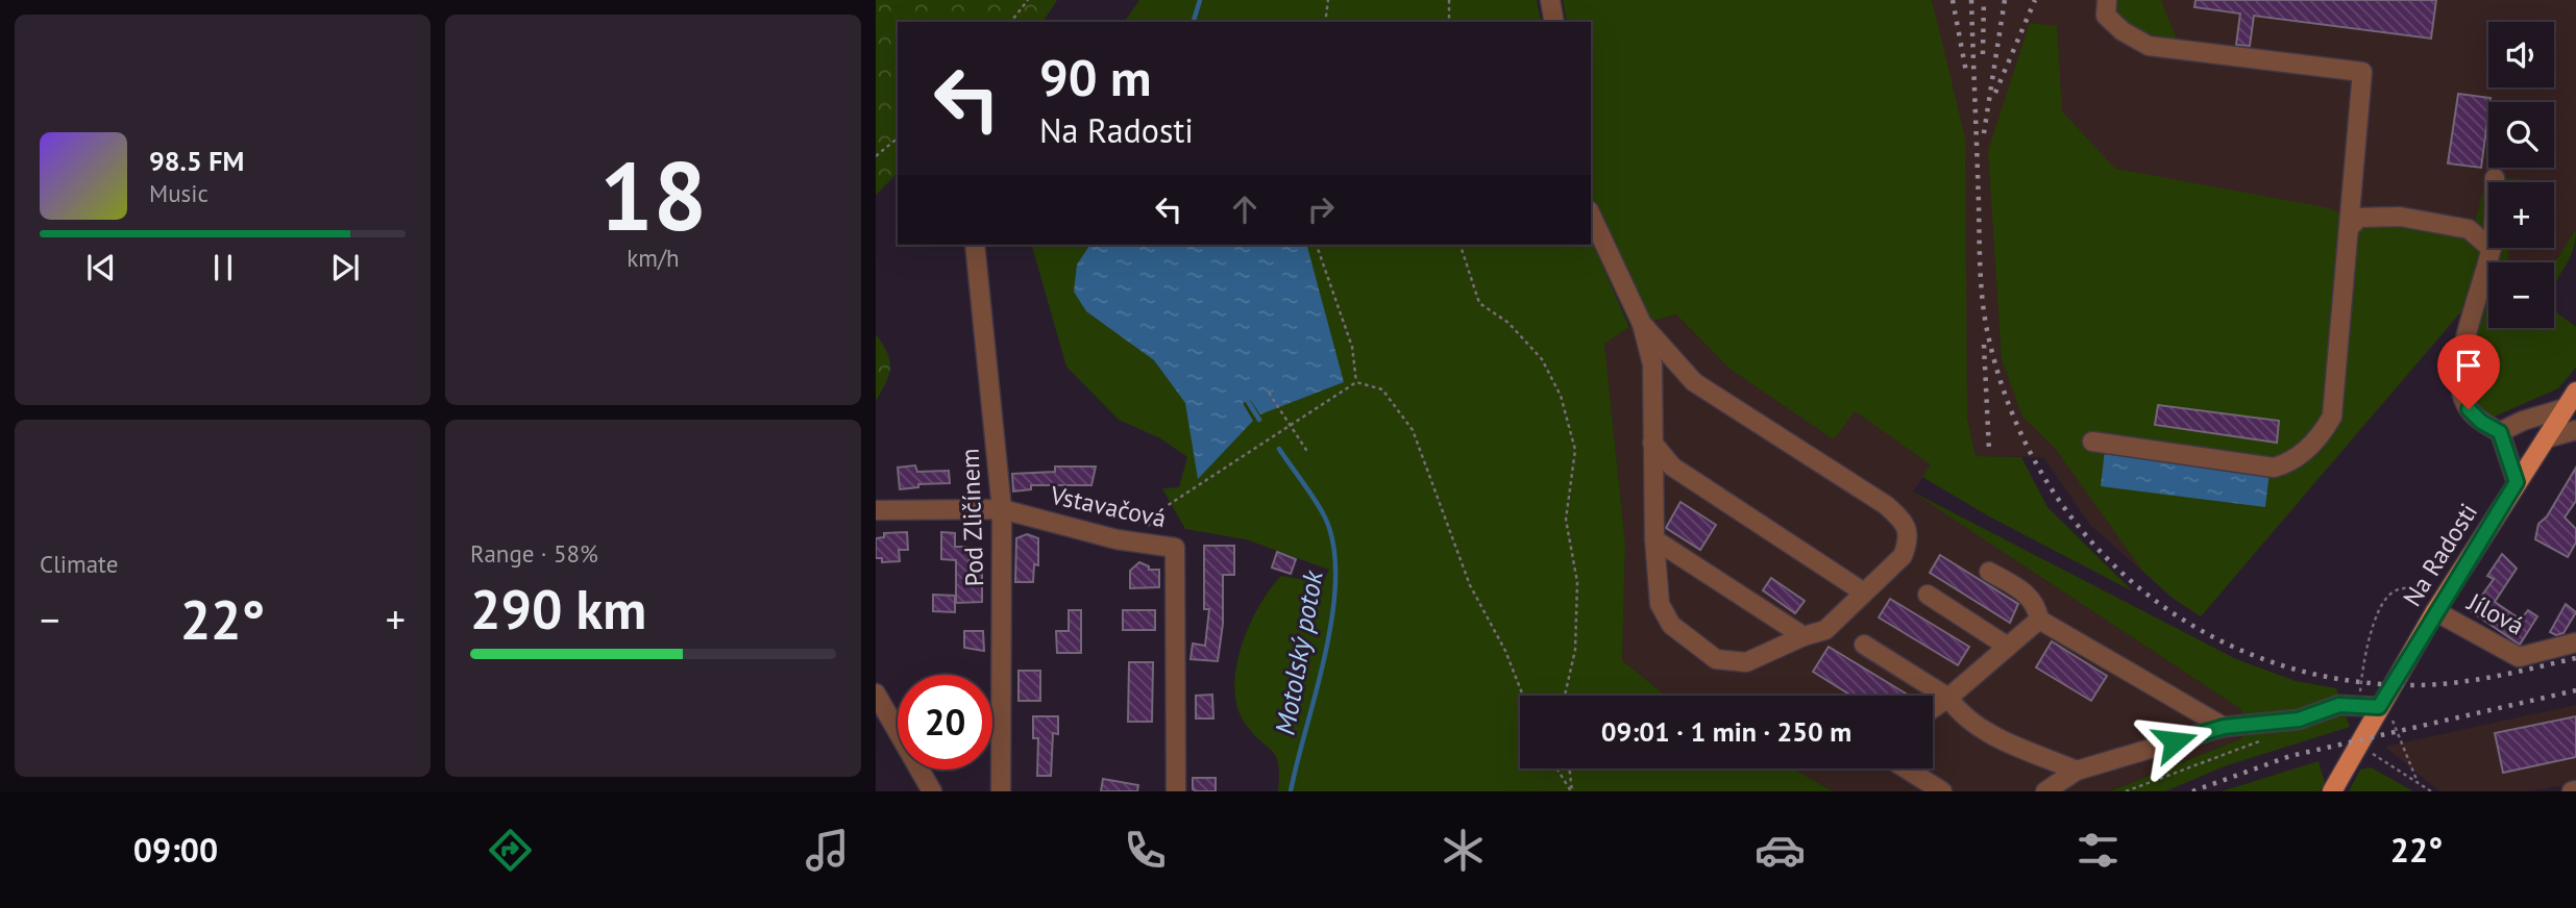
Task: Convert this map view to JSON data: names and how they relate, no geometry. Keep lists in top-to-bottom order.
{
  "streets": {
    "main road": ["Na Radosti"],
    "street": ["Vstavačová", "Pod Zličínem", "Jílová"]
  },
  "crossings": [
    ["Vstavačová", "Pod Zličínem"],
    ["Na Radosti", "Jílová"]
  ],
  "water": ["Motolský potok"],
  "page": {
    "tile": [
      ["18", "km/h"],
      "Climate",
      ["Range · 58%", "290 km"]
    ],
    "map_buttons": ["+", "−"],
    "turn": ["90 m", "Na Radosti"],
    "song": ["98.5 FM", "Music"],
    "heat": ["−", "22°", "+"],
    "limit": "20",
    "trip": "09:01 · 1 min · 250 m",
    "tabs": ["09:00", "22°"]
  }
}
